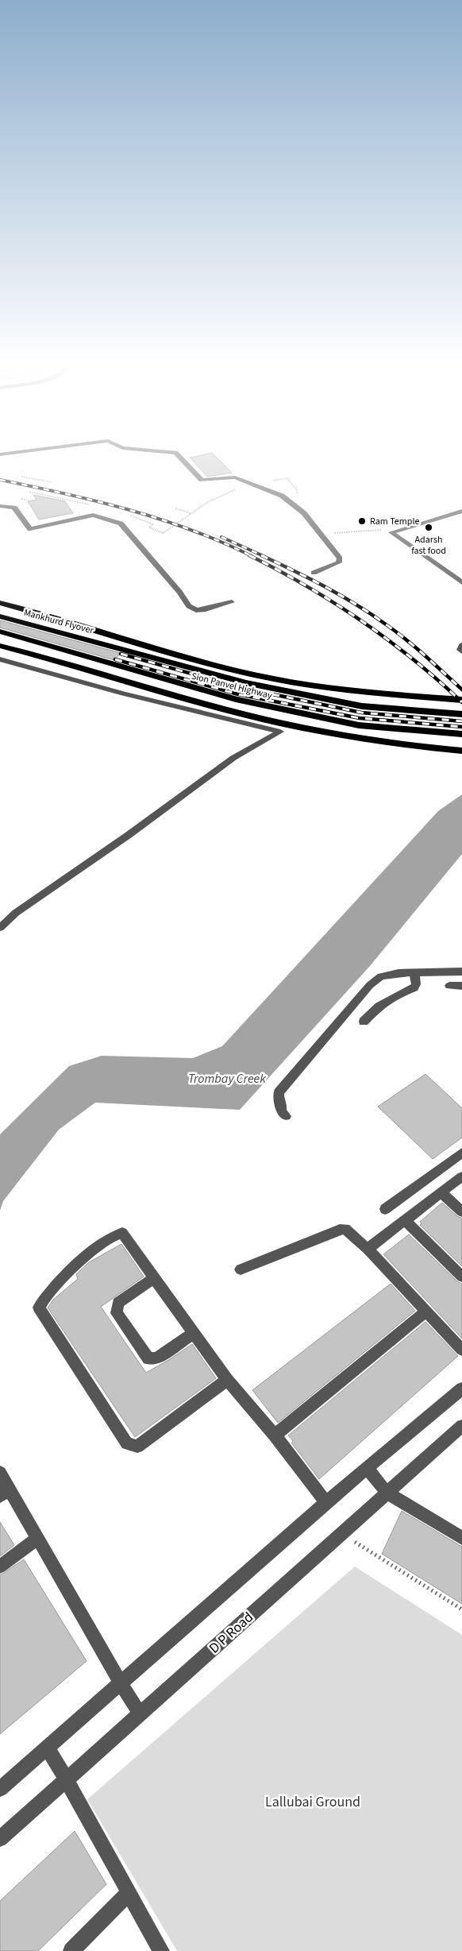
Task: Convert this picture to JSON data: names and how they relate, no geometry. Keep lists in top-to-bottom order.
{
  "streets": {
    "highway": ["Mankhurd Flyover", "Sion Panvel Highway"],
    "street": ["D P Road"]
  },
  "crossings": [
    ["Mankhurd Flyover", "Sion Panvel Highway"]
  ],
  "water": ["Trombay Creek"],
  "parks": ["Lallubai Ground"],
  "places": ["Ram Temple", "Adarsh fast food"]
}
